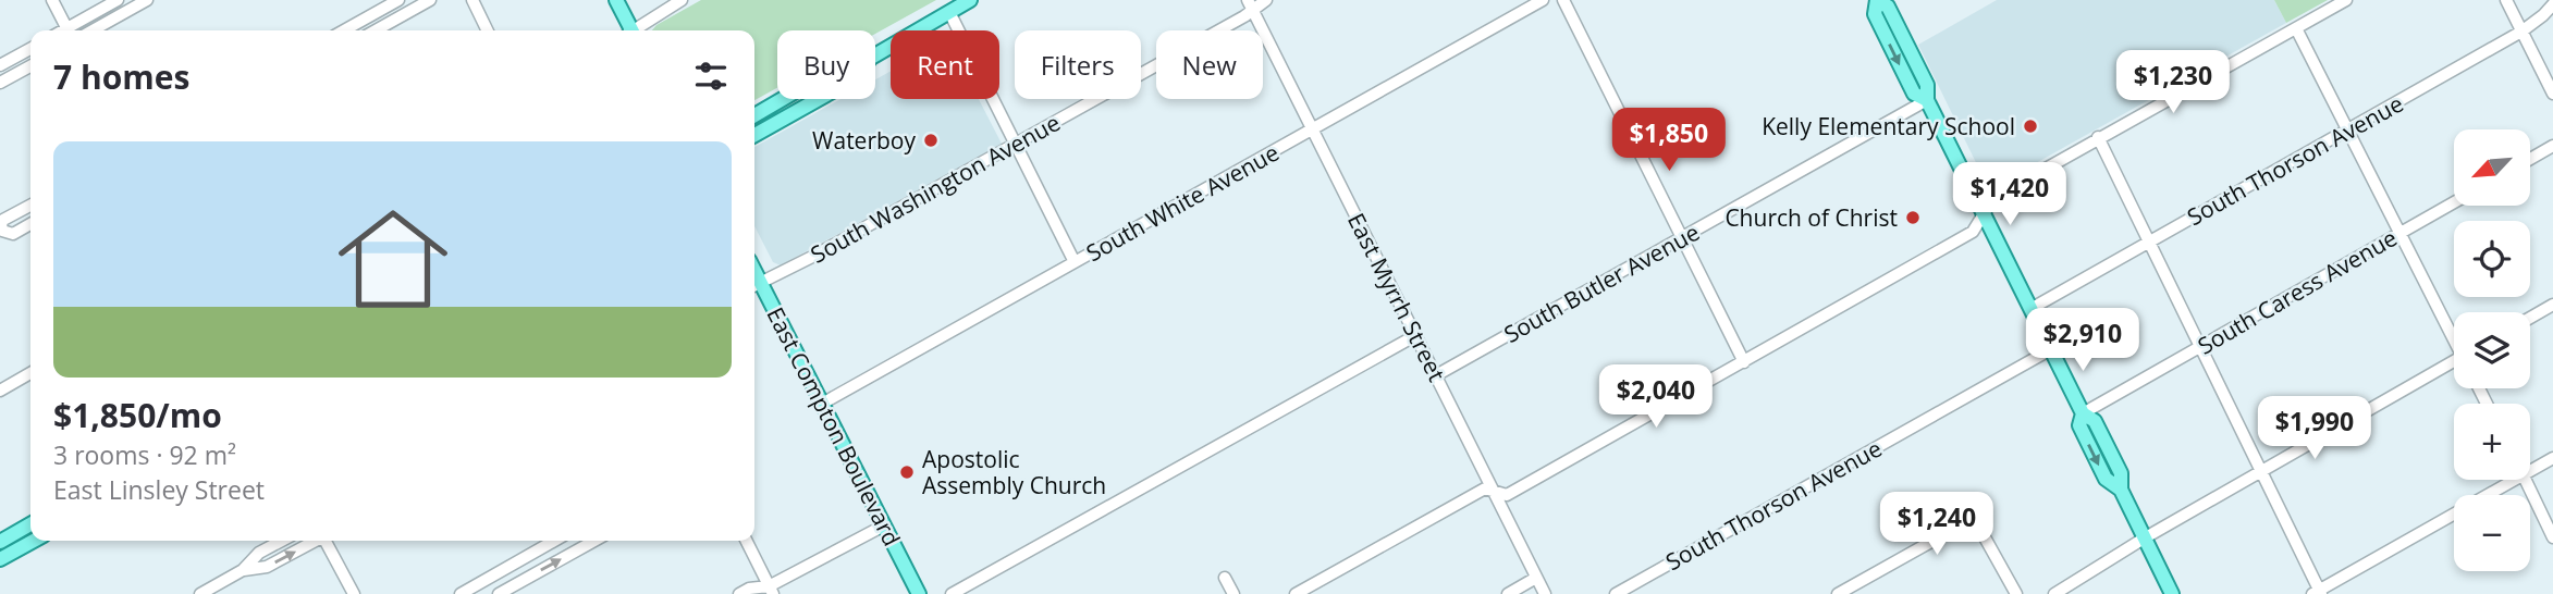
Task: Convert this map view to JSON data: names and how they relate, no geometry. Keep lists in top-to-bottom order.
{
  "streets": {
    "main road": ["East Compton Boulevard"],
    "street": [
      "South Thorson Avenue",
      "South Washington Avenue",
      "South White Avenue",
      "South Butler Avenue",
      "South Caress Avenue",
      "East Myrrh Street"
    ]
  },
  "crossings": [
    ["South Washington Avenue", "East Myrrh Street"],
    ["South Washington Avenue", "East Compton Boulevard"],
    ["South White Avenue", "East Myrrh Street"],
    ["South White Avenue", "East Compton Boulevard"],
    ["South Butler Avenue", "East Myrrh Street"]
  ],
  "places": [
    "Kelly Elementary School",
    "Waterboy",
    "Church of Christ",
    "Apostolic Assembly Church"
  ],
  "north": "bottom left",
  "page": {
    "chip": [
      "Buy",
      "Rent",
      "Filters",
      "New"
    ],
    "heading": "7 homes",
    "price": [
      "$1,230",
      "$1,850",
      "$1,420",
      "$2,910",
      "$2,040",
      "$1,990",
      "$1,240"
    ],
    "list": [
      {
        "name": "$1,850/mo",
        "note": "3 rooms · 92 m² · East Linsley Street"
      }
    ],
    "map_buttons": ["+", "−"]
  }
}
